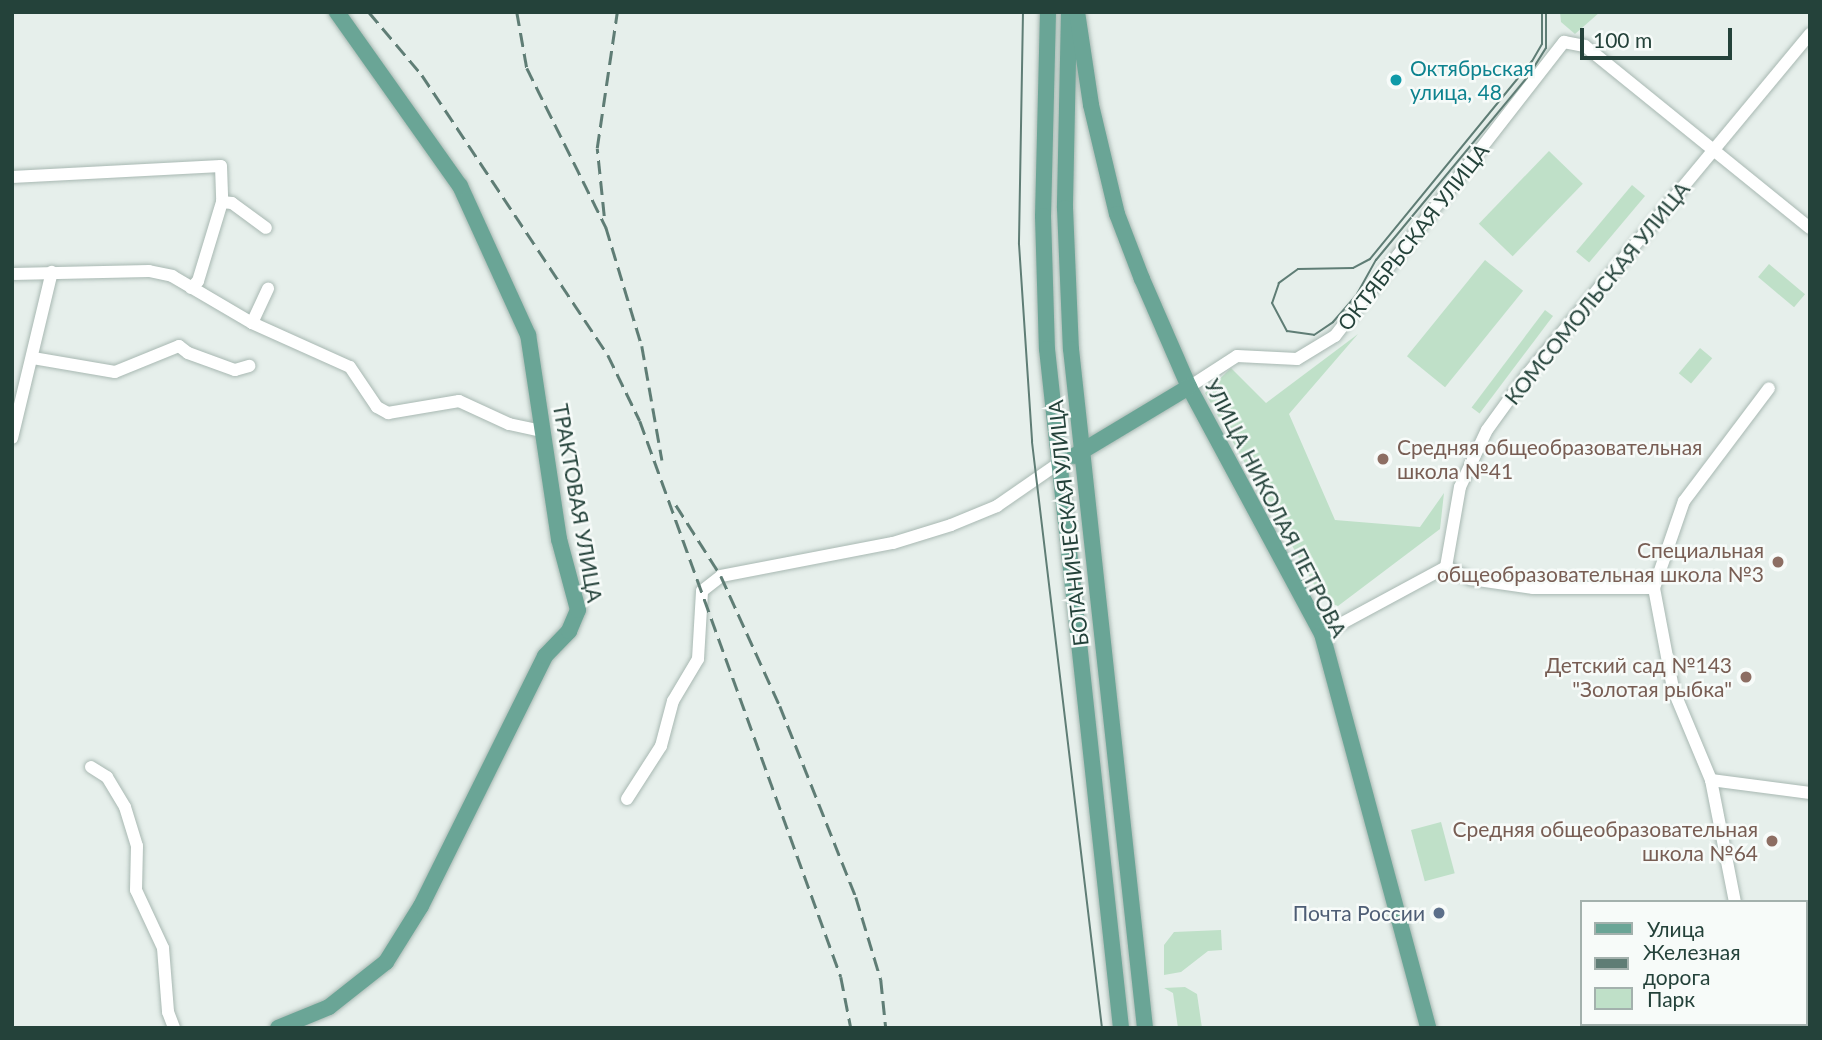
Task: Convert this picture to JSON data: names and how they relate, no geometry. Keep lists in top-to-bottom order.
{
  "streets": {
    "main road": ["ТРАКТОВАЯ УЛИЦА", "УЛИЦА НИКОЛАЯ ПЕТРОВА", "БОТАНИЧЕСКАЯ УЛИЦА"],
    "street": ["ОКТЯБРЬСКАЯ УЛИЦА", "КОМСОМОЛЬСКАЯ УЛИЦА"]
  },
  "crossings": [
    ["ОКТЯБРЬСКАЯ УЛИЦА", "КОМСОМОЛЬСКАЯ УЛИЦА"],
    ["ОКТЯБРЬСКАЯ УЛИЦА", "УЛИЦА НИКОЛАЯ ПЕТРОВА"]
  ],
  "places": [
    "Октябрьская улица, 48",
    "Средняя общеобразовательная школа №41",
    "Специальная общеобразовательная школа №3",
    "Детский сад №143 \"Золотая рыбка\"",
    "Средняя общеобразовательная школа №64",
    "Почта России"
  ],
  "legend": ["Улица", "Железная дорога", "Парк"],
  "scale_bar": "100 m"
}
